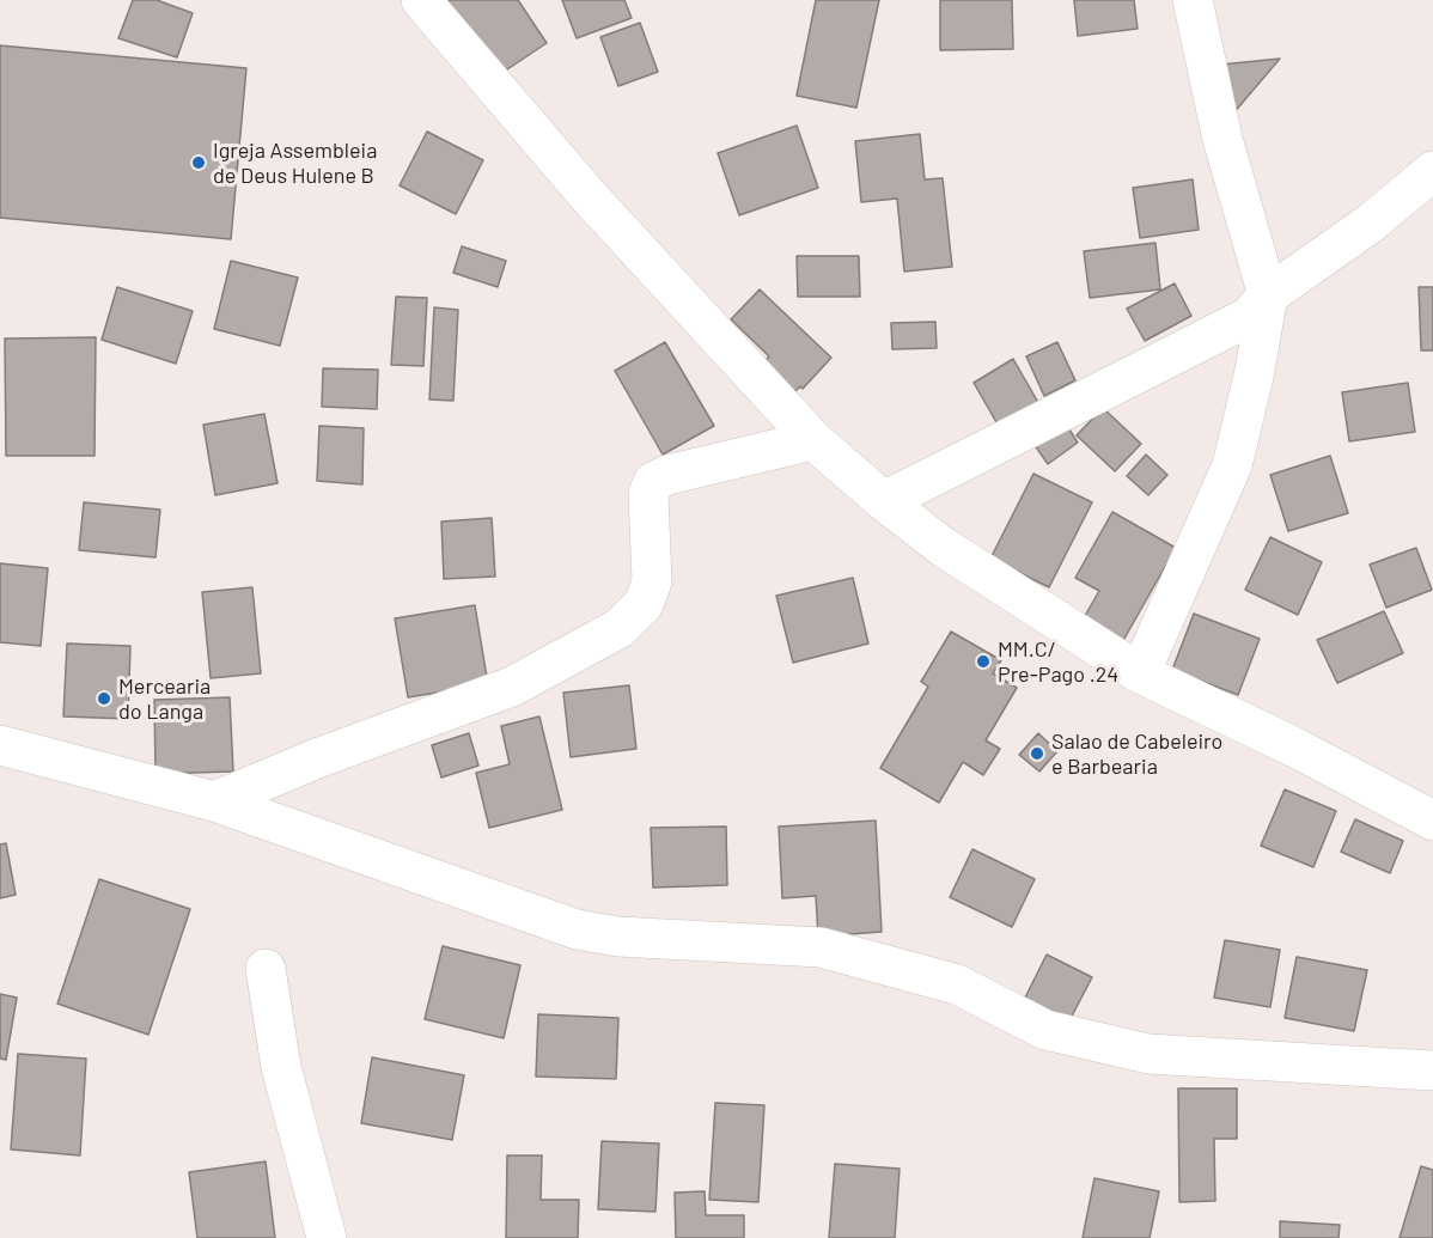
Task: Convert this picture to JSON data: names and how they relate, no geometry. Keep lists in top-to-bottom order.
{
  "places": [
    "Igreja Assembleia de Deus Hulene B",
    "MM.C/ Pre-Pago .24",
    "Mercearia do Langa",
    "Salao de Cabeleiro e Barbearia"
  ]
}
